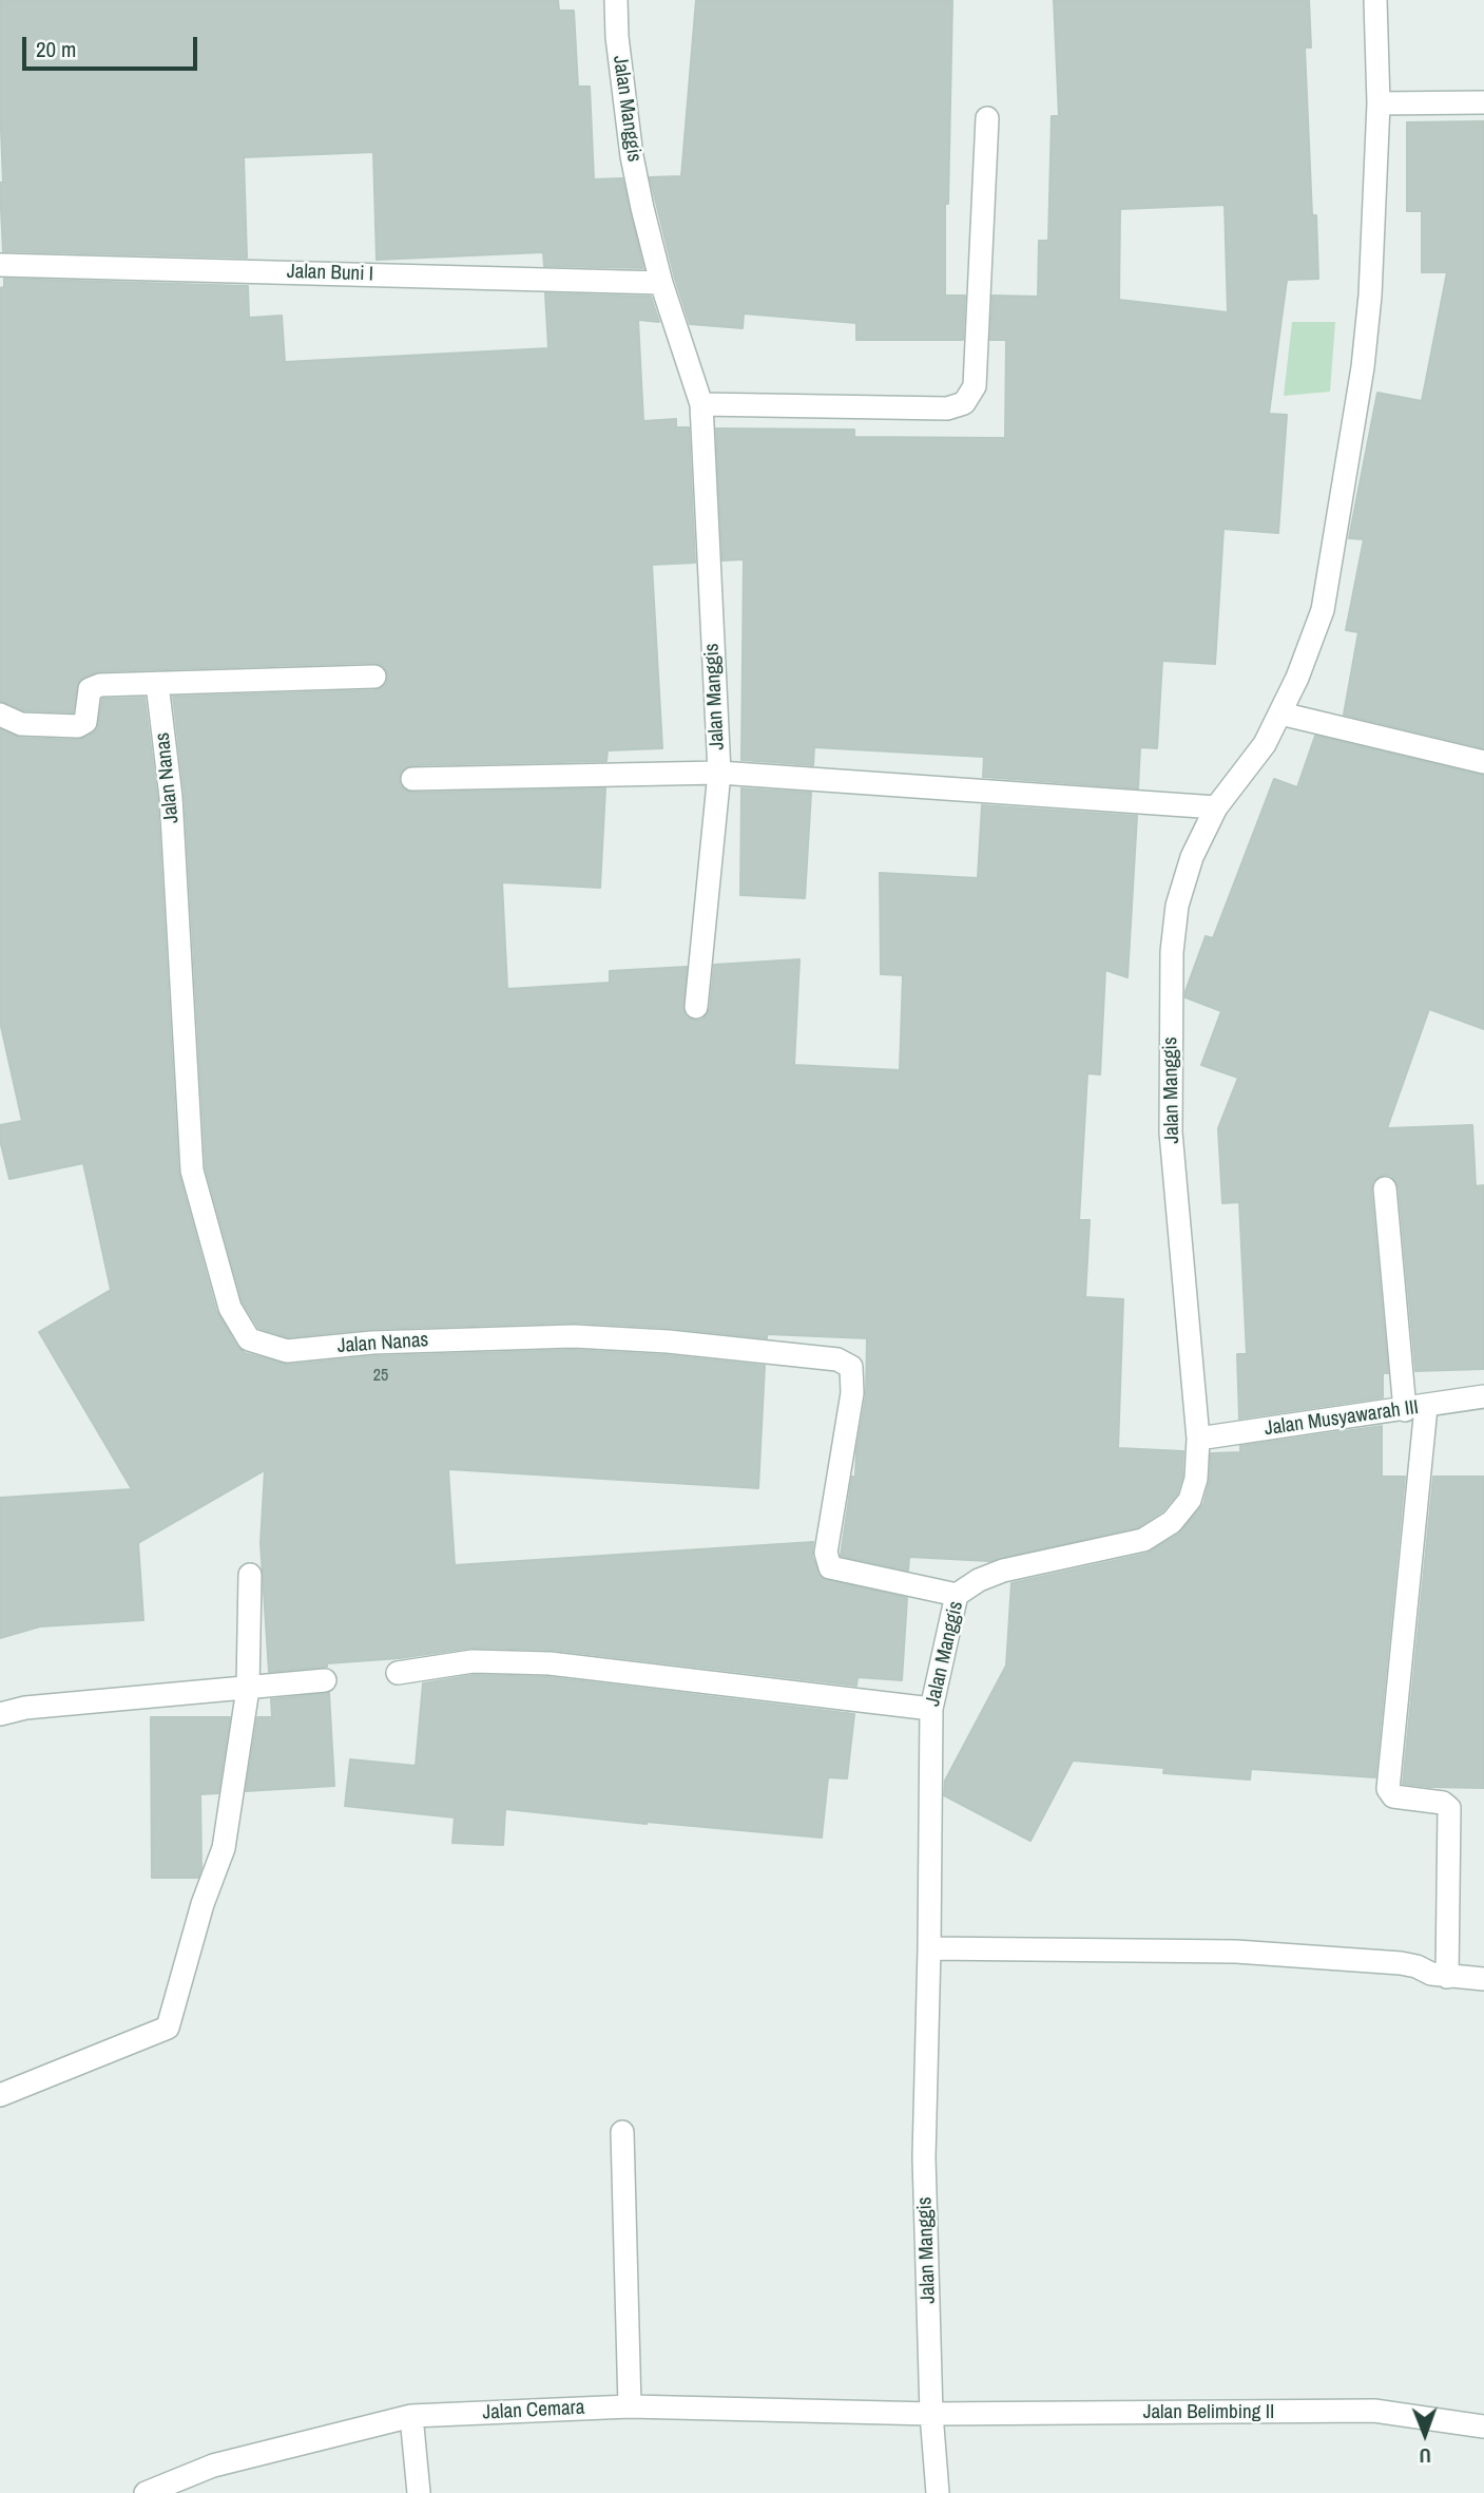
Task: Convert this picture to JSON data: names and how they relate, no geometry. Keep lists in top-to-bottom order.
{
  "streets": {
    "street": [
      "Jalan Manggis",
      "Jalan Buni I",
      "Jalan Nanas",
      "Jalan Musyawarah III",
      "Jalan Cemara",
      "Jalan Belimbing II"
    ]
  },
  "crossings": [
    ["Jalan Manggis", "Jalan Buni I"],
    ["Jalan Manggis", "Jalan Nanas"],
    ["Jalan Manggis", "Jalan Musyawarah III"],
    ["Jalan Manggis", "Jalan Cemara"],
    ["Jalan Manggis", "Jalan Belimbing II"],
    ["Jalan Cemara", "Jalan Belimbing II"]
  ],
  "house_numbers": ["25"],
  "scale_bar": "20 m",
  "north": "bottom"
}
